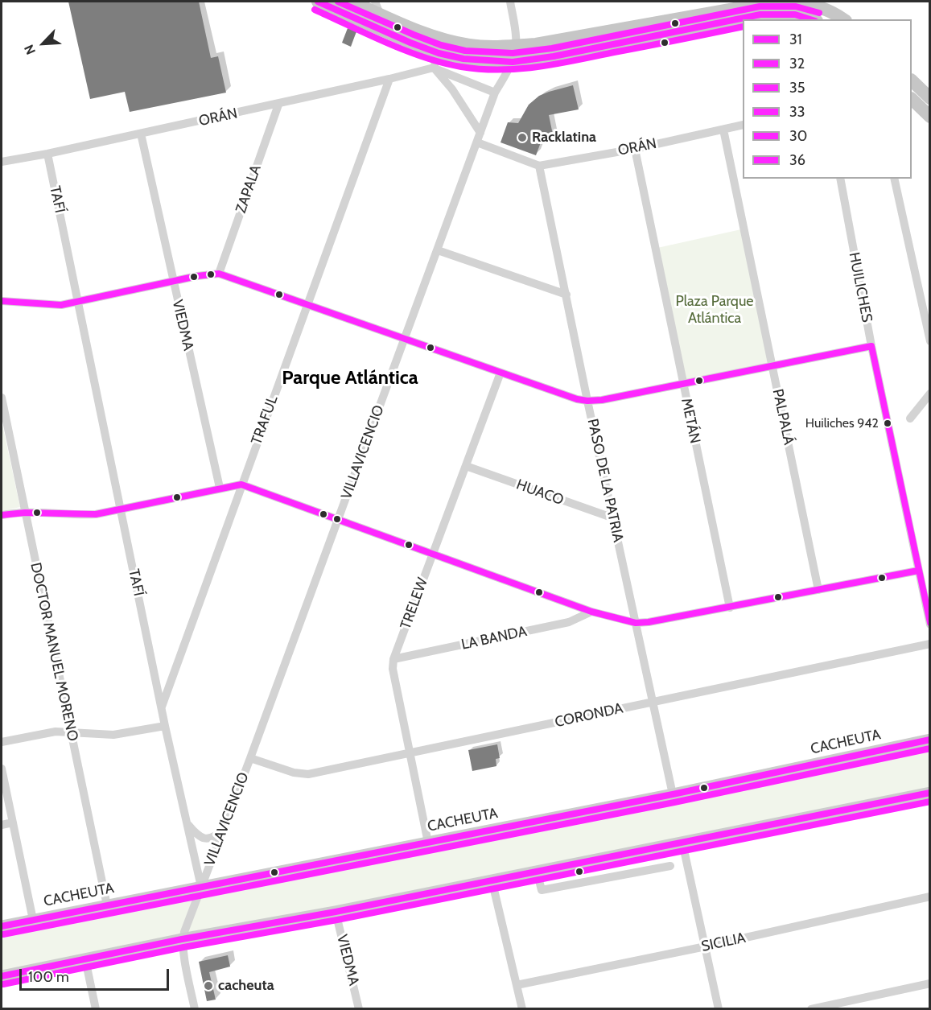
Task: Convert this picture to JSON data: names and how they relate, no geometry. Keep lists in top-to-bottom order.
{
  "streets": {
    "street": [
      "ORÁN",
      "ZAPALA",
      "TAFÍ",
      "HUILICHES",
      "VIEDMA",
      "PALPALÁ",
      "TRAFUL",
      "METÁN",
      "VILLAVICENCIO",
      "PASO DE LA PATRIA",
      "HUACO",
      "TRELEW",
      "LA BANDA",
      "DOCTOR MANUEL MORENO",
      "CORONDA",
      "CACHEUTA",
      "SICILIA"
    ]
  },
  "crossings": [
    ["ORÁN", "ZAPALA"],
    ["ORÁN", "TAFÍ"],
    ["ORÁN", "VIEDMA"],
    ["ORÁN", "PALPALÁ"],
    ["ORÁN", "TRAFUL"],
    ["ORÁN", "METÁN"],
    ["ORÁN", "PASO DE LA PATRIA"],
    ["TAFÍ", "TRAFUL"],
    ["TAFÍ", "VILLAVICENCIO"],
    ["TAFÍ", "CACHEUTA"],
    ["VILLAVICENCIO", "CORONDA"],
    ["VILLAVICENCIO", "CACHEUTA"],
    ["PASO DE LA PATRIA", "HUACO"],
    ["PASO DE LA PATRIA", "CORONDA"],
    ["PASO DE LA PATRIA", "CACHEUTA"],
    ["HUACO", "TRELEW"],
    ["TRELEW", "LA BANDA"],
    ["TRELEW", "CORONDA"],
    ["TRELEW", "CACHEUTA"],
    ["DOCTOR MANUEL MORENO", "CACHEUTA"]
  ],
  "districts": ["Parque Atlántica"],
  "parks": ["Plaza Parque Atlántica"],
  "places": ["Racklatina", "Huiliches 942", "cacheuta"],
  "lines": [
    "transit line 33",
    "transit line 36",
    "transit line 30",
    "transit line 31",
    "transit line 32",
    "transit line 35"
  ],
  "legend": [
    "31",
    "32",
    "35",
    "33",
    "30",
    "36"
  ],
  "scale_bar": "100 m",
  "north": "bottom left"
}
